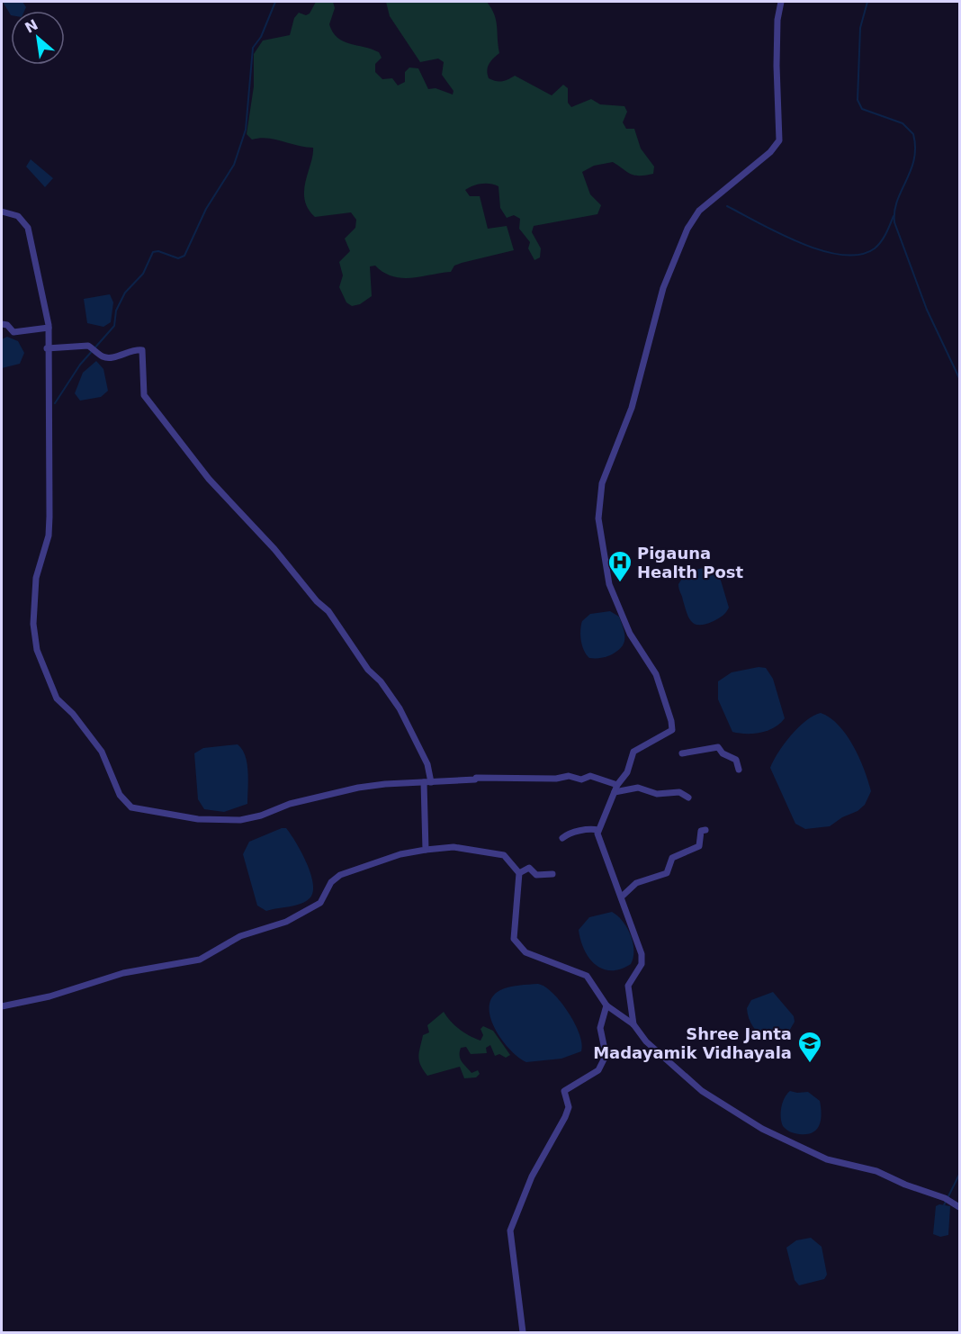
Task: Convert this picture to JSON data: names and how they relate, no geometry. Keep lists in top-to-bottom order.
{
  "places": {
    "hospital": ["Pigauna Health Post"],
    "school or university": ["Shree Janta Madayamik Vidhayala"]
  },
  "north": "top left"
}
